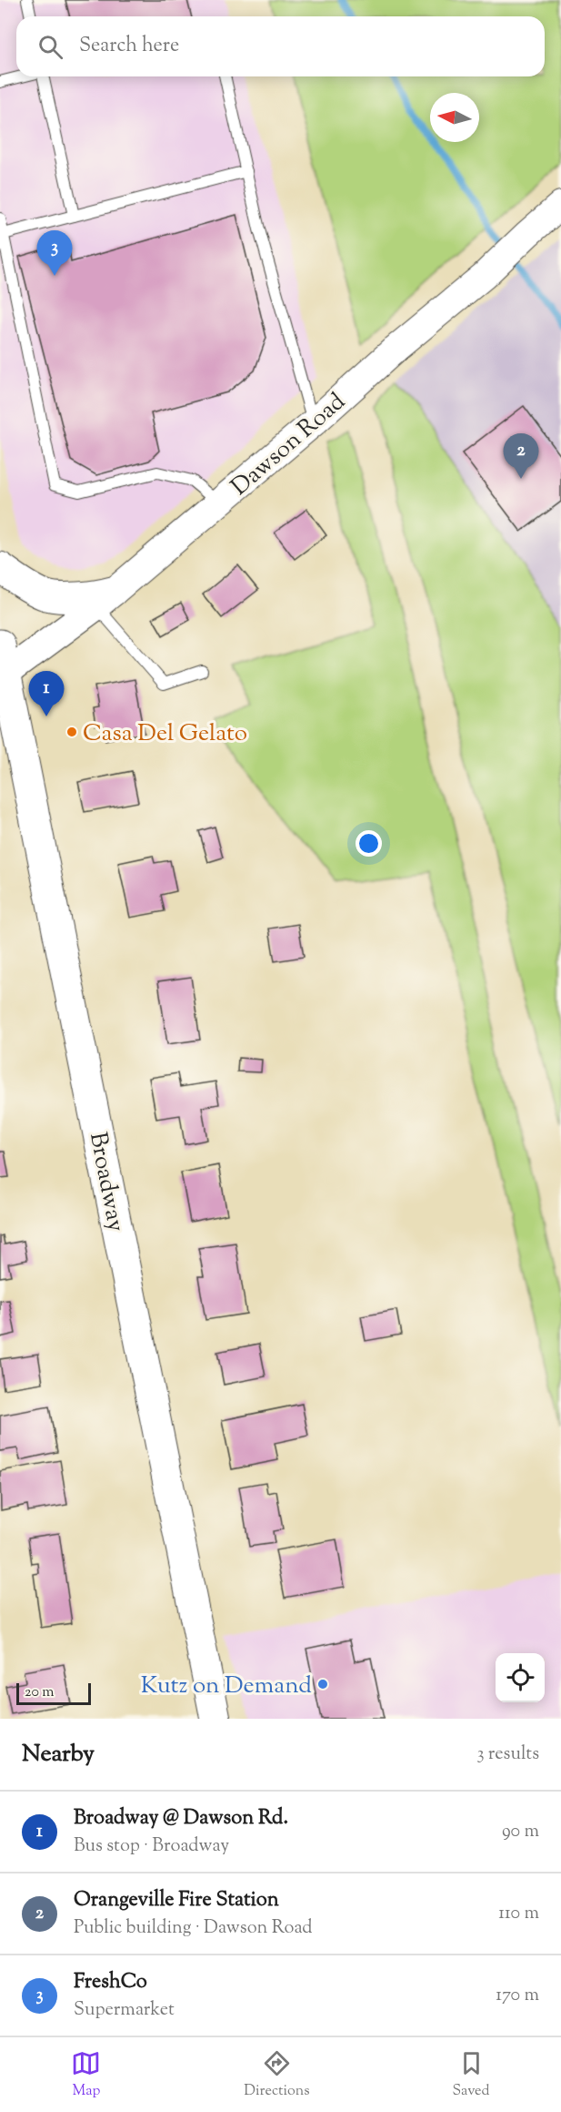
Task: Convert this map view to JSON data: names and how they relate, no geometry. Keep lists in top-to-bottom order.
{
  "streets": {
    "main road": ["Broadway"],
    "street": ["Dawson Road"]
  },
  "crossings": [
    ["Dawson Road", "Broadway"]
  ],
  "places": ["Casa Del Gelato", "Kutz on Demand"],
  "scale_bar": "20 m",
  "north": "left",
  "page": {
    "search": "Search here",
    "pins": ["3", "2", "1"],
    "scale": "20 m",
    "heading": ["Nearby", "3 results"],
    "list": [
      {
        "mark": "1",
        "name": "Broadway @ Dawson Rd.",
        "note": "Bus stop · Broadway",
        "value": "90 m"
      },
      {
        "mark": "2",
        "name": "Orangeville Fire Station",
        "note": "Public building · Dawson Road",
        "value": "110 m"
      },
      {
        "mark": "3",
        "name": "FreshCo",
        "note": "Supermarket",
        "value": "170 m"
      }
    ],
    "nav": ["Map", "Directions", "Saved"]
  }
}
